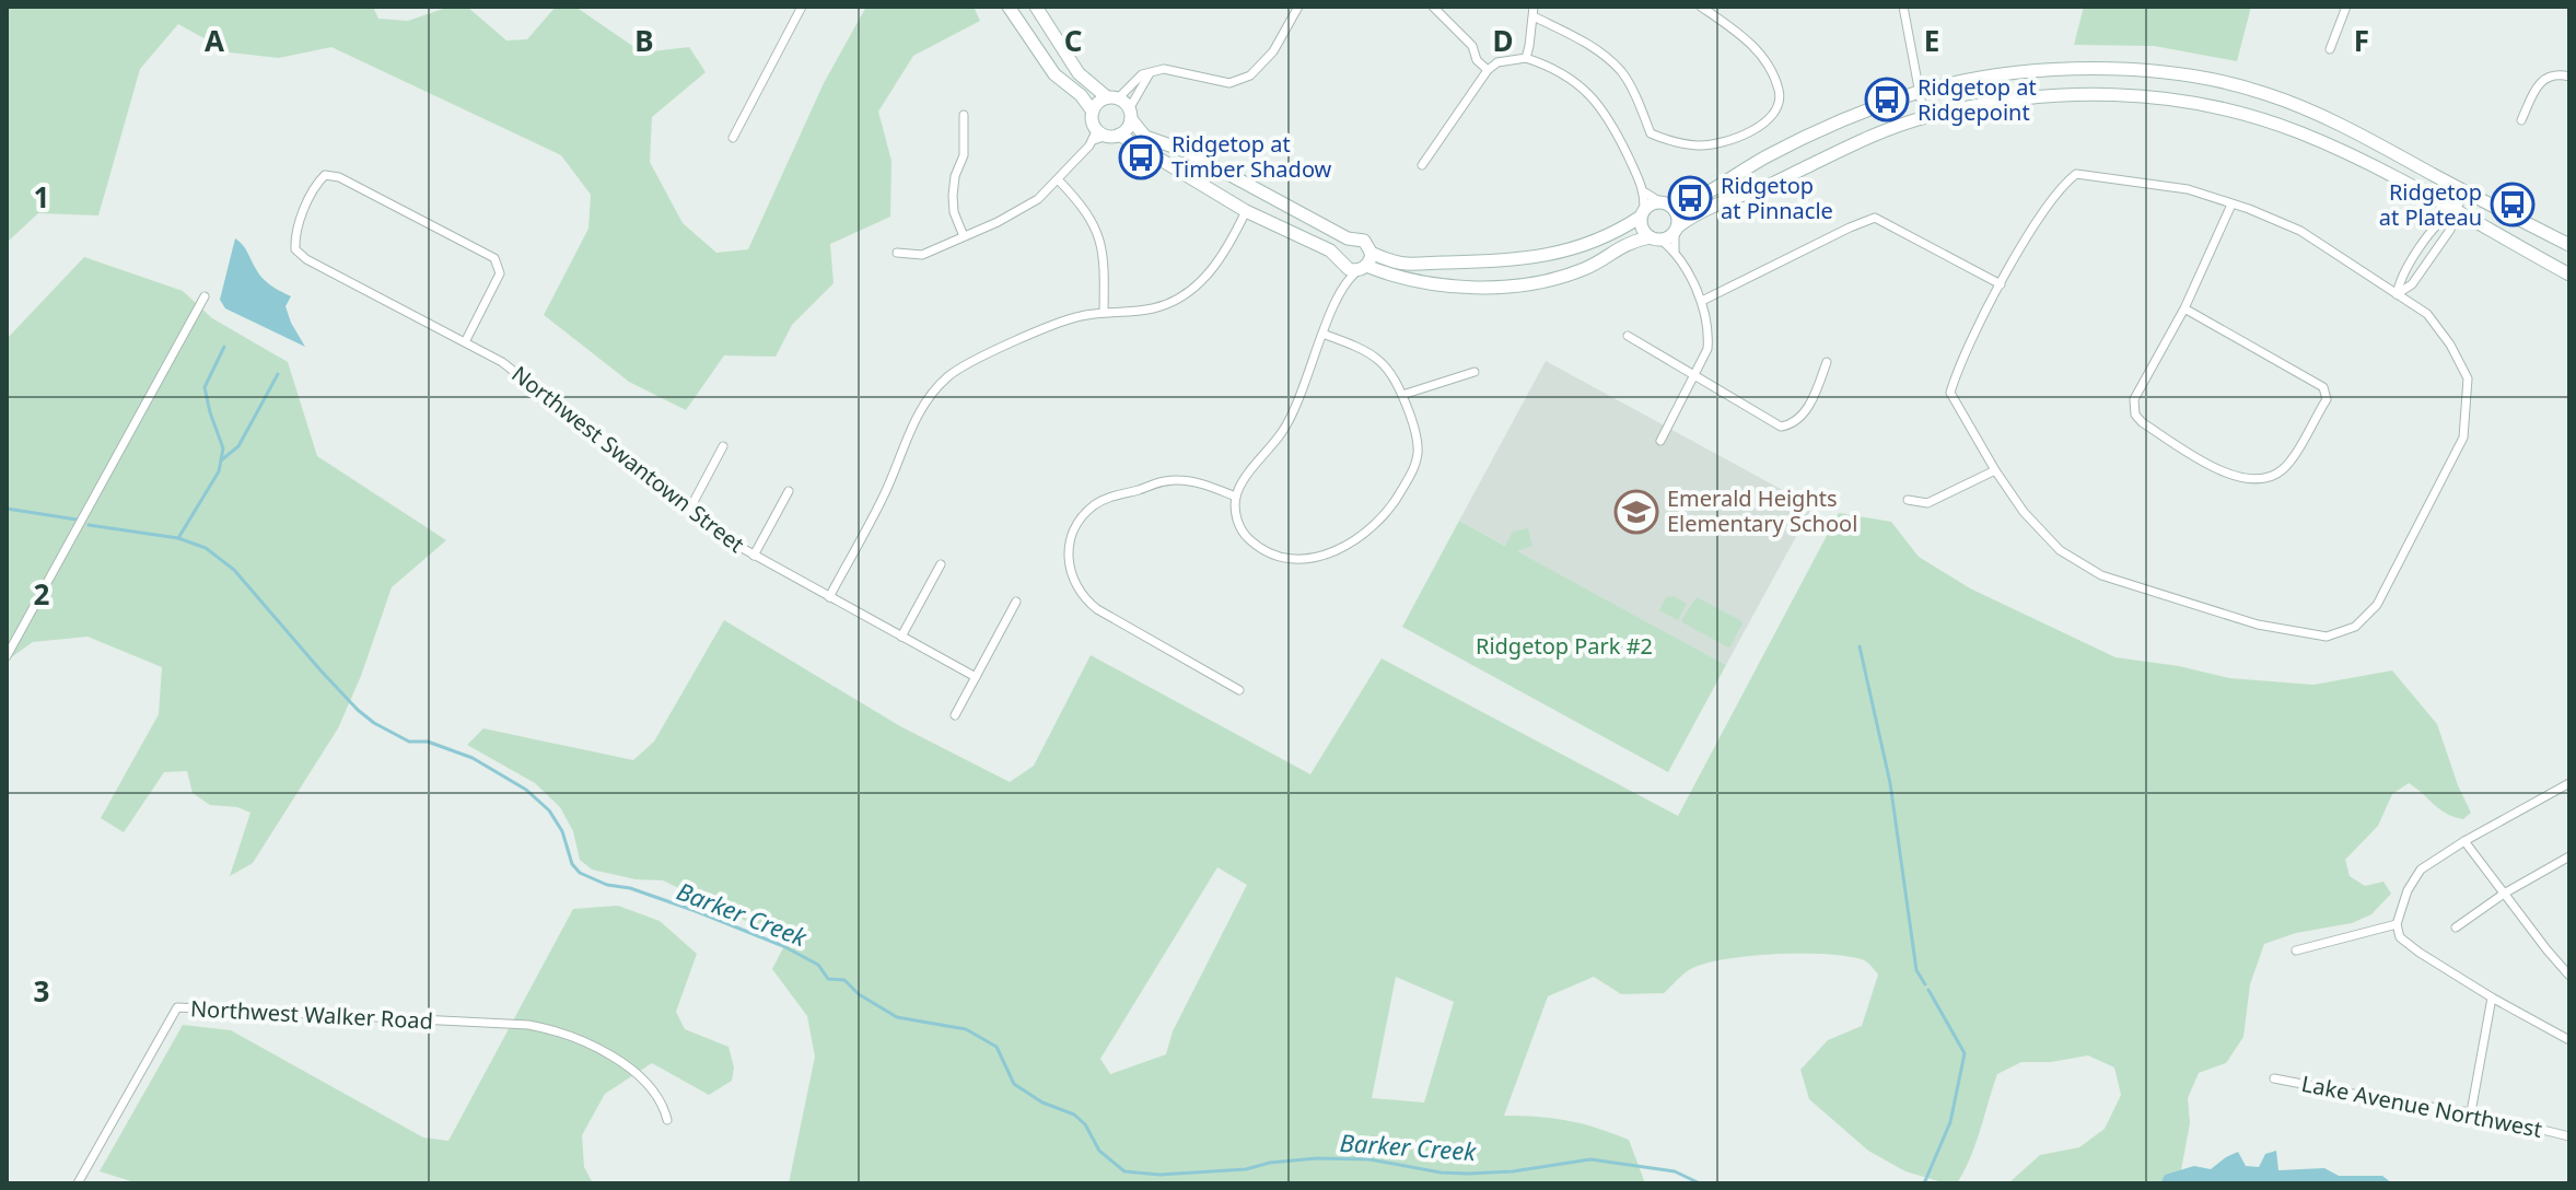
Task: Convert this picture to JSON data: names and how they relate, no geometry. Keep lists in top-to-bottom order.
{
  "streets": {
    "street": ["Northwest Swantown Street", "Northwest Walker Road", "Lake Avenue Northwest"]
  },
  "water": ["Barker Creek"],
  "parks": ["Ridgetop Park #2"],
  "places": {
    "bus stop": [
      "Ridgetop at Ridgepoint",
      "Ridgetop at Timber Shadow",
      "Ridgetop at Pinnacle",
      "Ridgetop at Plateau"
    ],
    "school or university": ["Emerald Heights Elementary School"]
  },
  "grid": {
    "columns": [
      "A",
      "B",
      "C",
      "D",
      "E",
      "F"
    ],
    "rows": ["1", "2", "3"]
  }
}
